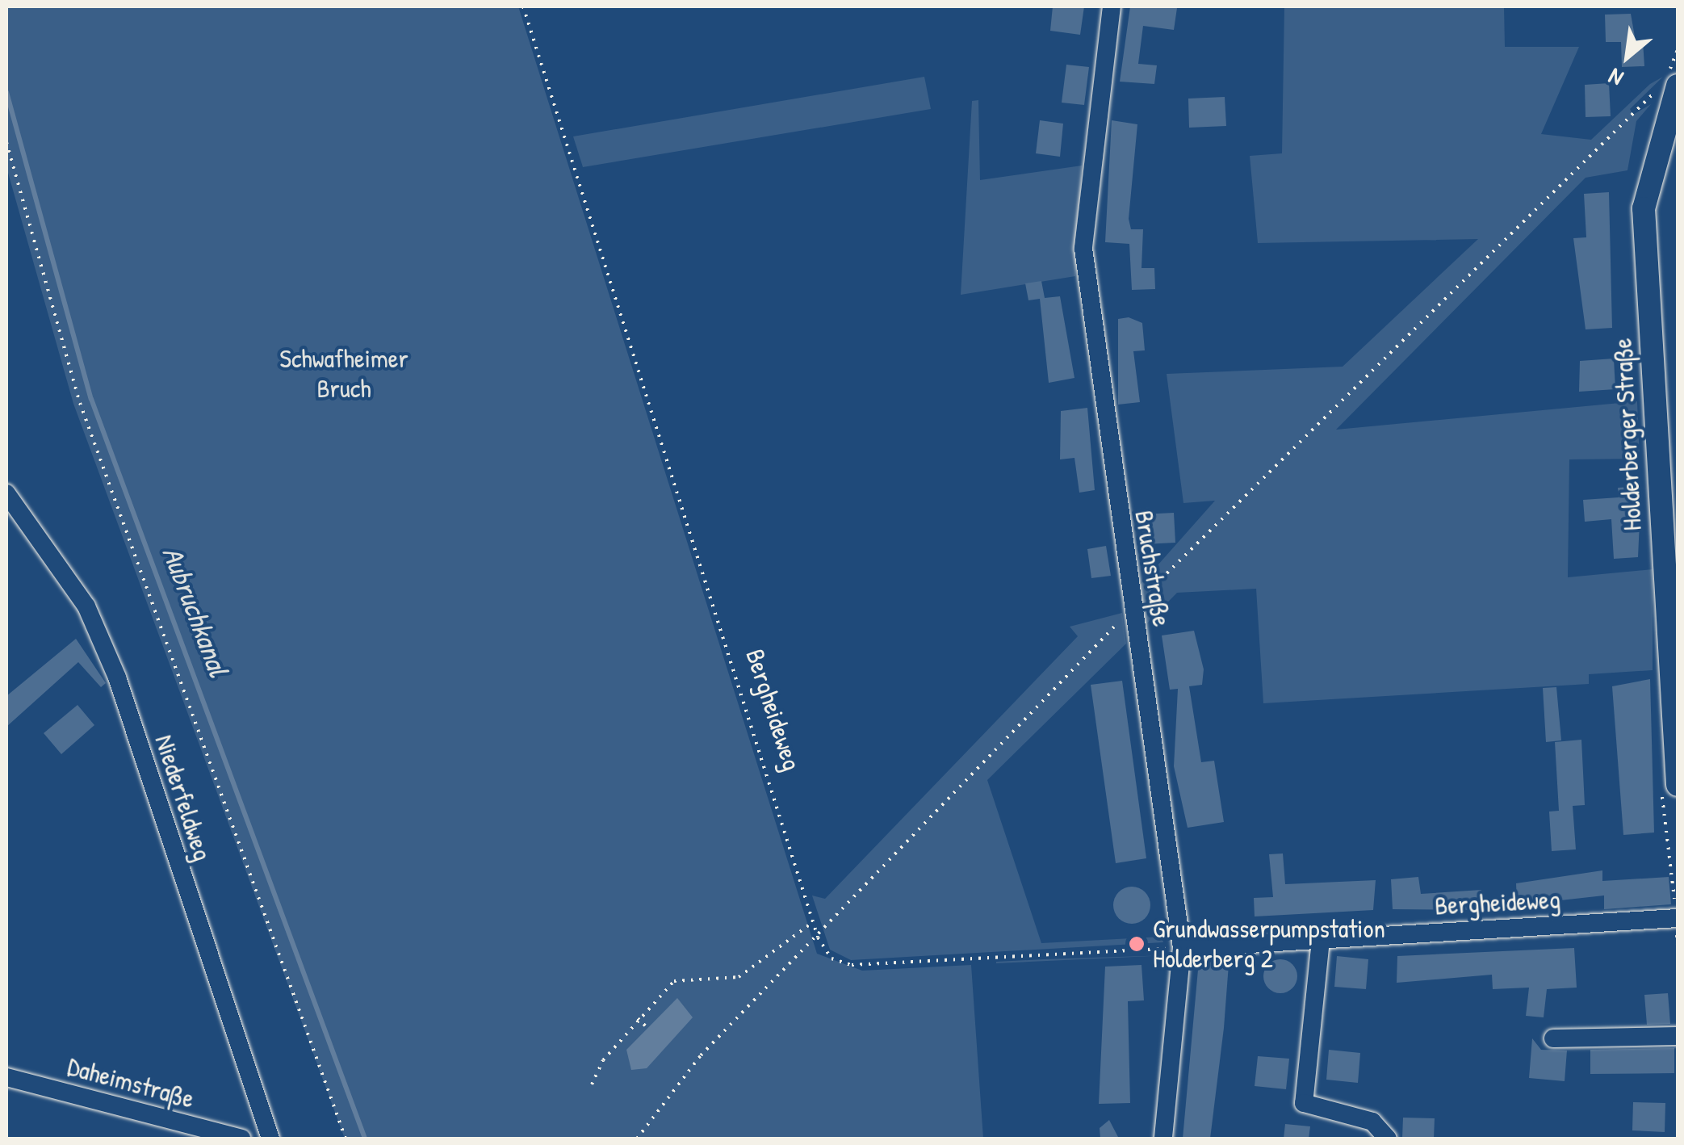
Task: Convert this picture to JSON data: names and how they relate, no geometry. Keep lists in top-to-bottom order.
{
  "streets": {
    "main road": ["Holderberger Straße"],
    "street": [
      "Bruchstraße",
      "Bergheideweg",
      "Niederfeldweg",
      "Daheimstraße"
    ]
  },
  "crossings": [
    ["Bruchstraße", "Bergheideweg"]
  ],
  "water": ["Aubruchkanal"],
  "parks": ["Schwafheimer Bruch"],
  "places": ["Grundwasserpumpstation Holderberg 2"],
  "north": "bottom left"
}
